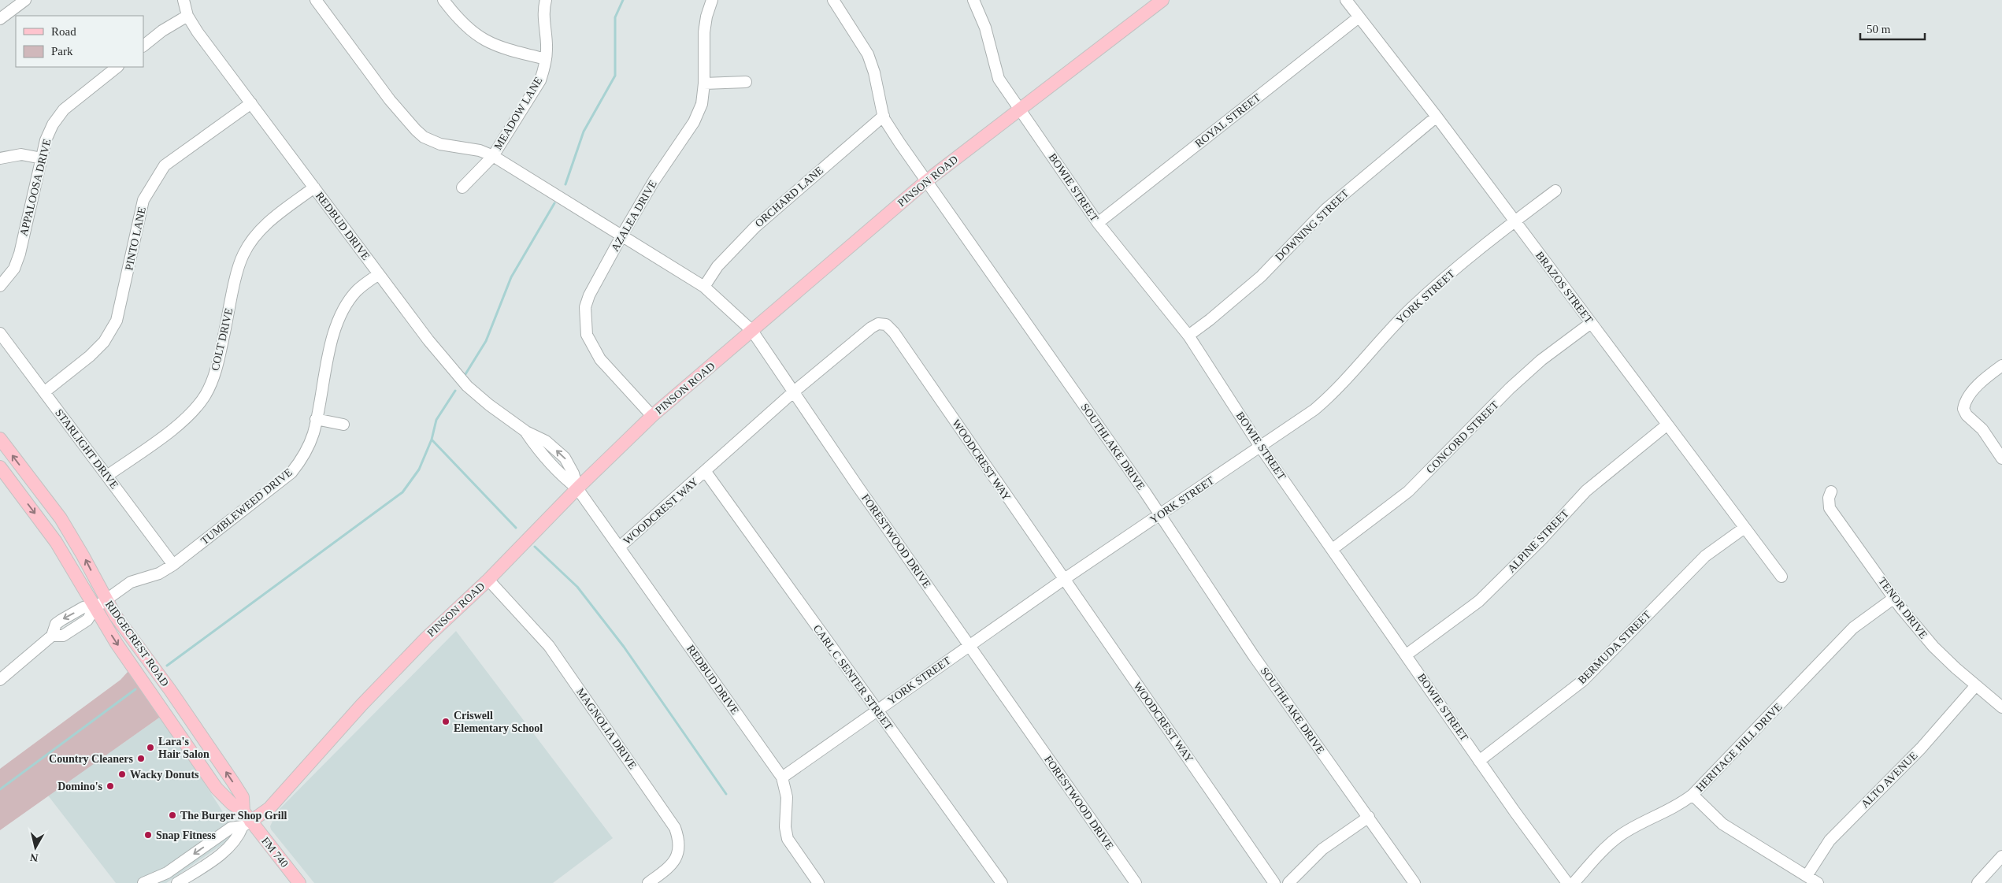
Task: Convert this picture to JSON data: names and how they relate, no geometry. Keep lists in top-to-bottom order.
{
  "streets": {
    "main road": ["PINSON ROAD", "RIDGECREST ROAD", "FM 740"],
    "street": [
      "MEADOW LANE",
      "ROYAL STREET",
      "APPALOOSA DRIVE",
      "BOWIE STREET",
      "ORCHARD LANE",
      "AZALEA DRIVE",
      "DOWNING STREET",
      "REDBUD DRIVE",
      "PINTO LANE",
      "BRAZOS STREET",
      "YORK STREET",
      "COLT DRIVE",
      "CONCORD STREET",
      "SOUTHLAKE DRIVE",
      "STARLIGHT DRIVE",
      "WOODCREST WAY",
      "TUMBLEWEED DRIVE",
      "FORESTWOOD DRIVE",
      "ALPINE STREET",
      "TENOR DRIVE",
      "BERMUDA STREET",
      "CARL C SENTER STREET",
      "MAGNOLIA DRIVE",
      "HERITAGE HILL DRIVE",
      "ALTO AVENUE"
    ]
  },
  "crossings": [
    ["MEADOW LANE", "FORESTWOOD DRIVE"],
    ["ROYAL STREET", "BOWIE STREET"],
    ["ROYAL STREET", "BRAZOS STREET"],
    ["PINSON ROAD", "BOWIE STREET"],
    ["PINSON ROAD", "AZALEA DRIVE"],
    ["PINSON ROAD", "REDBUD DRIVE"],
    ["PINSON ROAD", "SOUTHLAKE DRIVE"],
    ["PINSON ROAD", "FORESTWOOD DRIVE"],
    ["PINSON ROAD", "RIDGECREST ROAD"],
    ["PINSON ROAD", "MAGNOLIA DRIVE"],
    ["PINSON ROAD", "FM 740"],
    ["BOWIE STREET", "DOWNING STREET"],
    ["BOWIE STREET", "YORK STREET"],
    ["BOWIE STREET", "CONCORD STREET"],
    ["BOWIE STREET", "ALPINE STREET"],
    ["BOWIE STREET", "BERMUDA STREET"],
    ["ORCHARD LANE", "SOUTHLAKE DRIVE"],
    ["ORCHARD LANE", "FORESTWOOD DRIVE"],
    ["AZALEA DRIVE", "FORESTWOOD DRIVE"],
    ["DOWNING STREET", "BRAZOS STREET"],
    ["REDBUD DRIVE", "PINTO LANE"],
    ["REDBUD DRIVE", "YORK STREET"],
    ["REDBUD DRIVE", "COLT DRIVE"],
    ["REDBUD DRIVE", "WOODCREST WAY"],
    ["REDBUD DRIVE", "TUMBLEWEED DRIVE"],
    ["PINTO LANE", "STARLIGHT DRIVE"],
    ["BRAZOS STREET", "YORK STREET"],
    ["BRAZOS STREET", "CONCORD STREET"],
    ["BRAZOS STREET", "ALPINE STREET"],
    ["BRAZOS STREET", "BERMUDA STREET"],
    ["YORK STREET", "SOUTHLAKE DRIVE"],
    ["YORK STREET", "WOODCREST WAY"],
    ["YORK STREET", "FORESTWOOD DRIVE"],
    ["YORK STREET", "CARL C SENTER STREET"],
    ["COLT DRIVE", "STARLIGHT DRIVE"],
    ["STARLIGHT DRIVE", "TUMBLEWEED DRIVE"],
    ["WOODCREST WAY", "FORESTWOOD DRIVE"],
    ["WOODCREST WAY", "CARL C SENTER STREET"],
    ["TUMBLEWEED DRIVE", "RIDGECREST ROAD"],
    ["TENOR DRIVE", "HERITAGE HILL DRIVE"],
    ["TENOR DRIVE", "ALTO AVENUE"],
    ["RIDGECREST ROAD", "FM 740"]
  ],
  "places": [
    "Criswell Elementary School",
    "Lara's Hair Salon",
    "Country Cleaners",
    "Wacky Donuts",
    "Domino's",
    "The Burger Shop Grill",
    "Snap Fitness"
  ],
  "legend": ["Road", "Park"],
  "scale_bar": "50 m",
  "north": "bottom"
}
